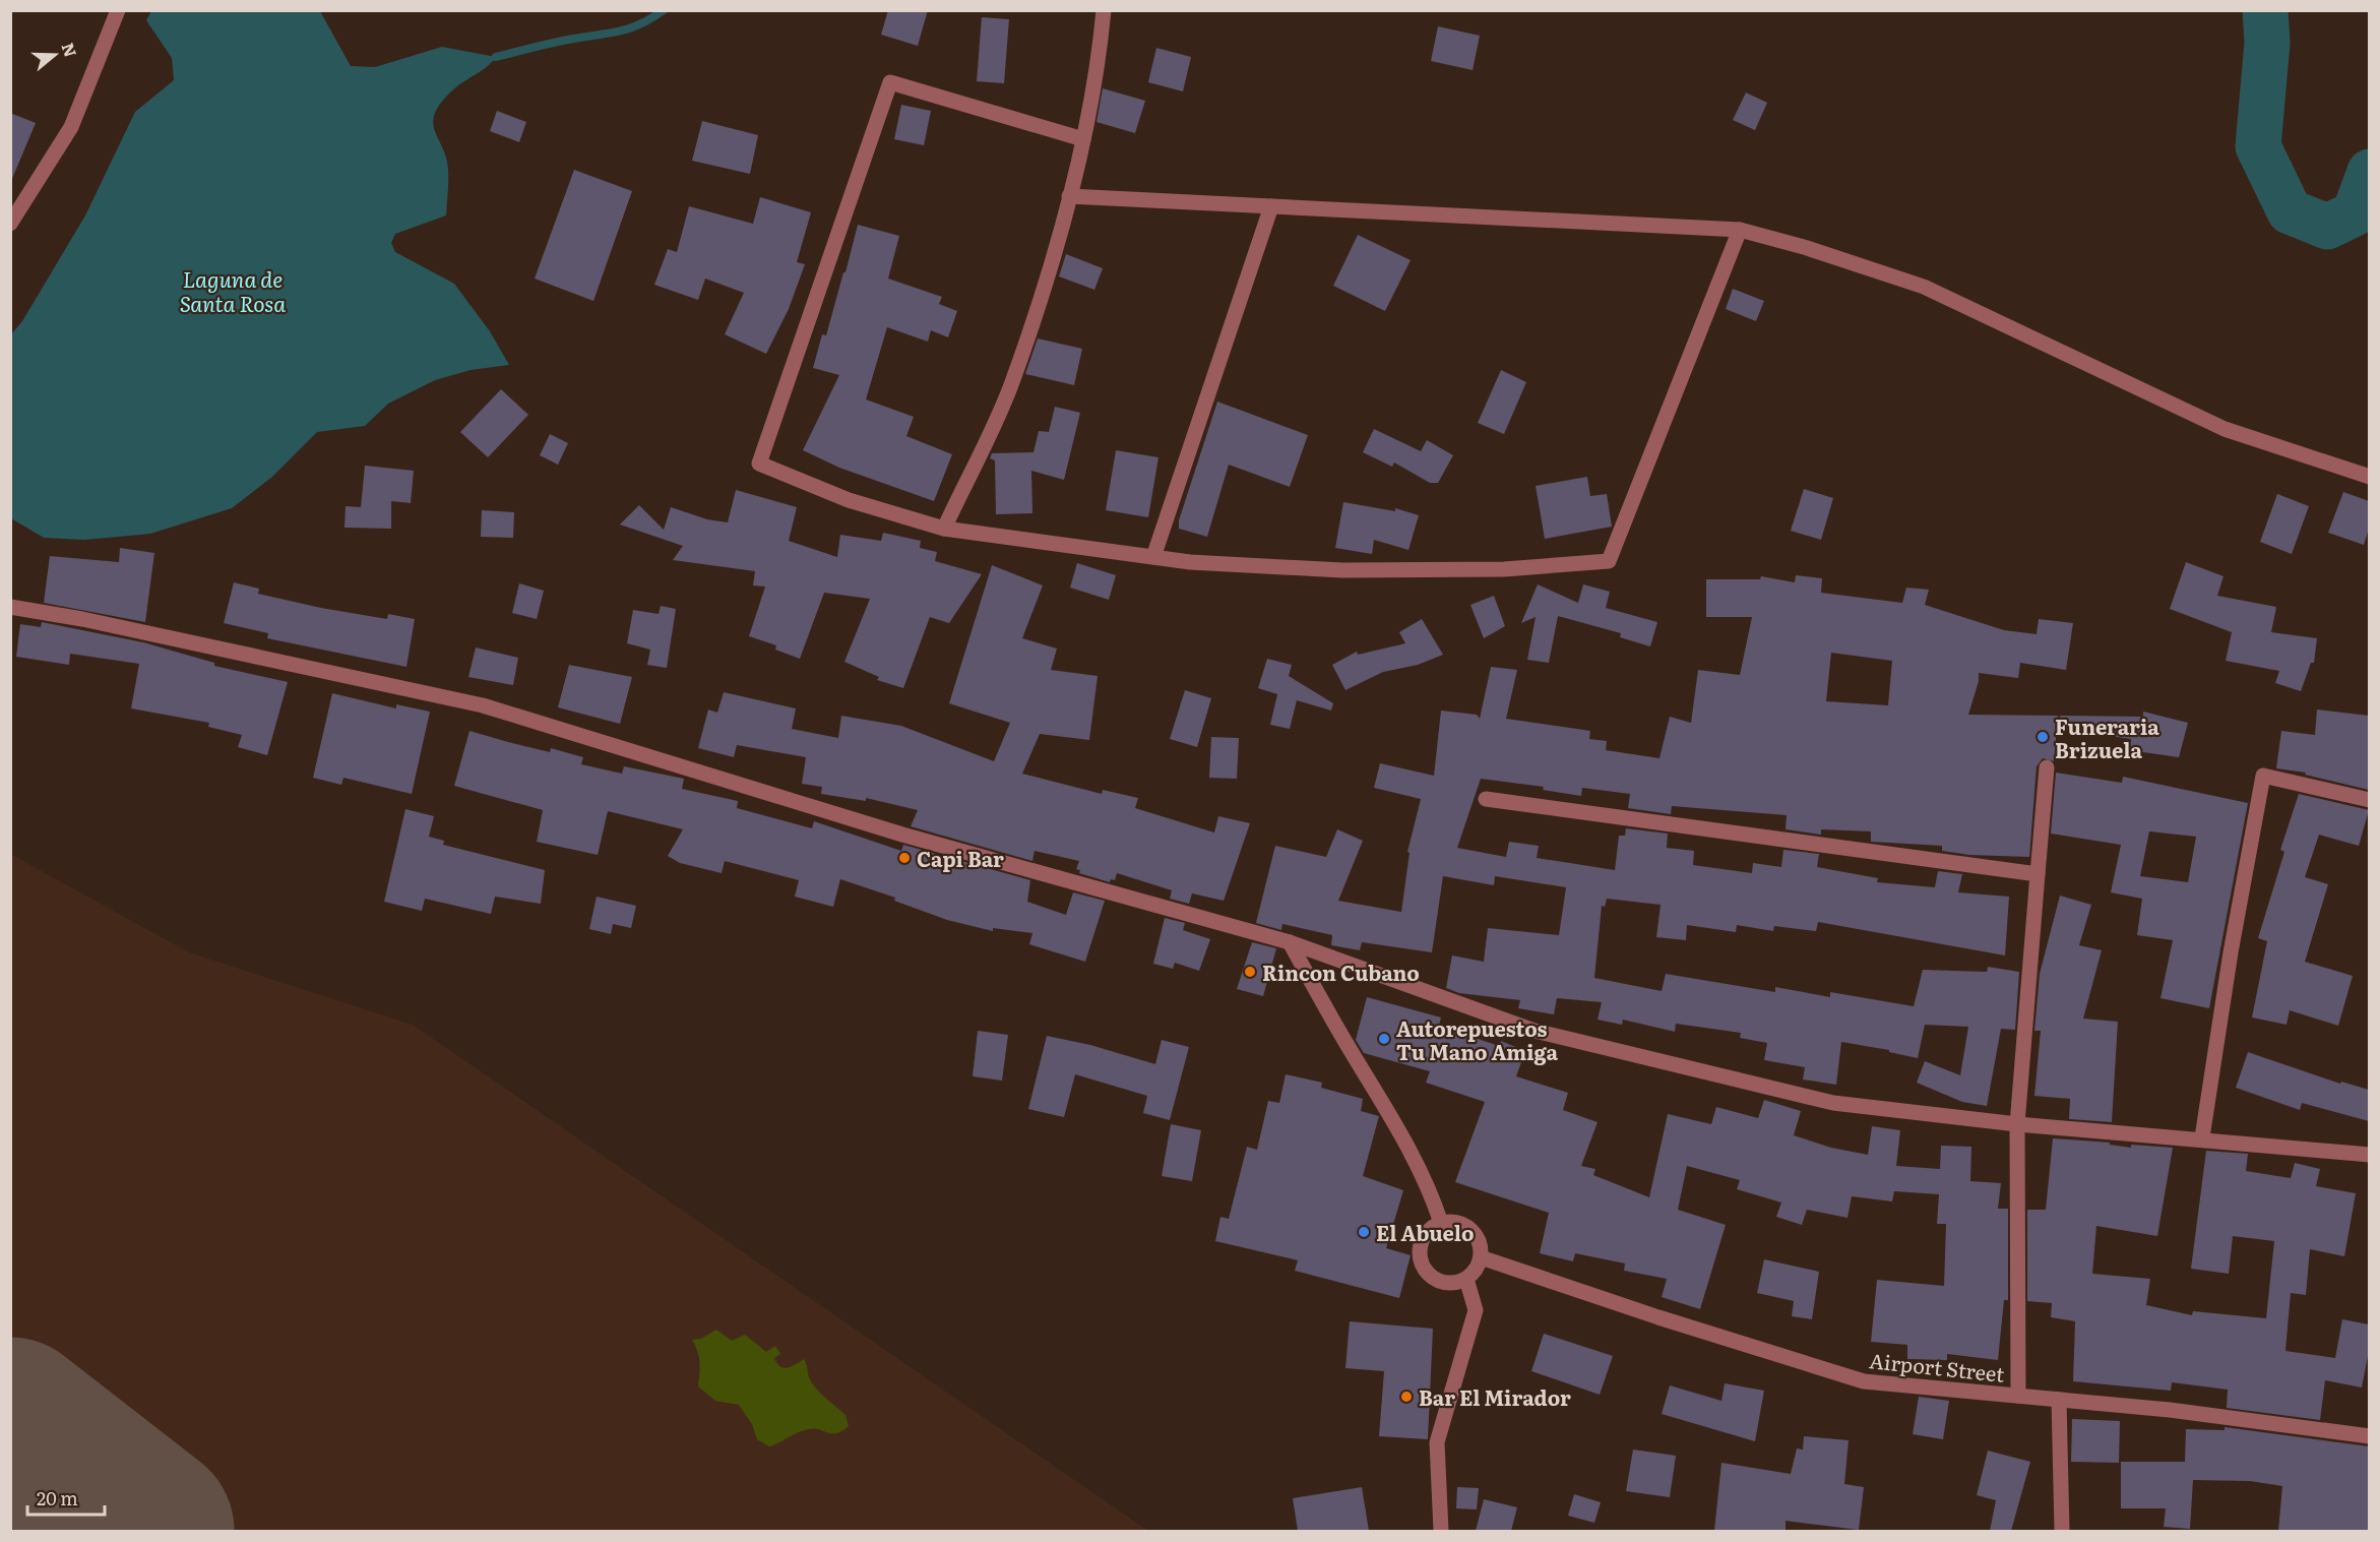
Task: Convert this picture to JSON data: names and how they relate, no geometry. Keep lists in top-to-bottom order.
{
  "streets": {
    "street": ["Airport Street"]
  },
  "water": ["Laguna de Santa Rosa"],
  "places": [
    "Funeraria Brizuela",
    "Capi Bar",
    "Rincon Cubano",
    "Autorepuestos Tu Mano Amiga",
    "El Abuelo",
    "Bar El Mirador"
  ],
  "scale_bar": "20 m",
  "north": "right"
}
